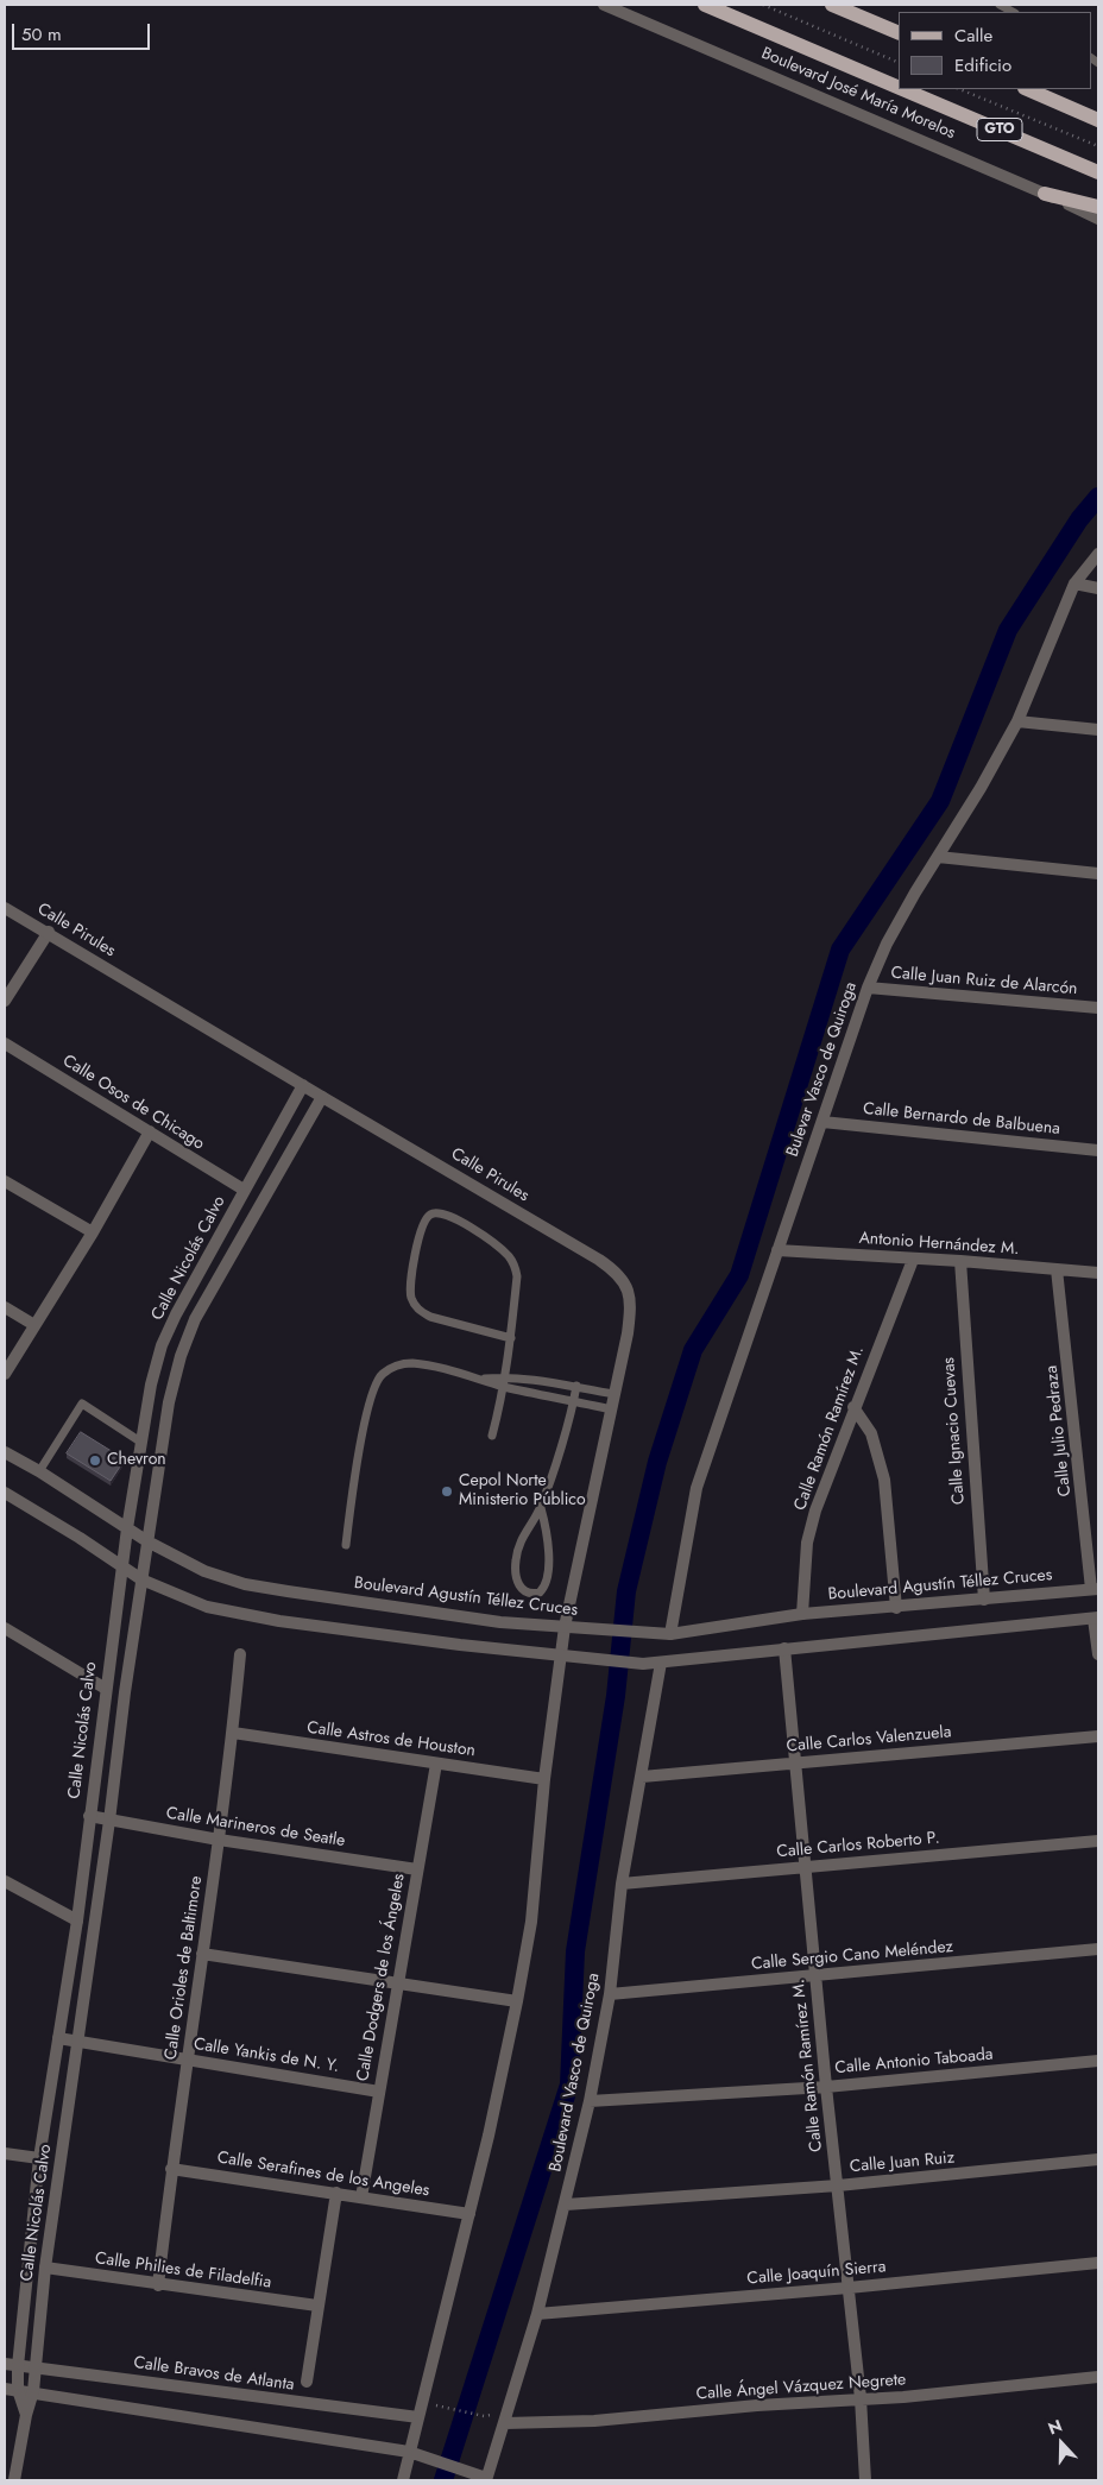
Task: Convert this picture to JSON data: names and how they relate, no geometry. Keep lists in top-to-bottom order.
{
  "streets": {
    "main road": ["Boulevard José María Morelos", "GTO"],
    "street": [
      "Calle Pirules",
      "Calle Juan Ruiz de Alarcón",
      "Bulevar Vasco de Quiroga",
      "Calle Osos de Chicago",
      "Calle Bernardo de Balbuena",
      "Antonio Hernández M.",
      "Calle Nicolás Calvo",
      "Calle Ramón Ramírez M.",
      "Calle Ignacio Cuevas",
      "Calle Julio Pedraza",
      "Boulevard Agustín Téllez Cruces",
      "Calle Astros de Houston",
      "Calle Carlos Valenzuela",
      "Calle Marineros de Seatle",
      "Calle Carlos Roberto P.",
      "Calle Sergio Cano Meléndez",
      "Calle Orioles de Baltimore",
      "Calle Dodgers de los Ángeles",
      "Calle Yankis de N. Y.",
      "Calle Antonio Taboada",
      "Boulevard Vasco de Quiroga",
      "Calle Juan Ruiz",
      "Calle Serafines de los Angeles",
      "Calle Philies de Filadelfia",
      "Calle Joaquín Sierra",
      "Calle Bravos de Atlanta",
      "Calle Ángel Vázquez Negrete"
    ]
  },
  "crossings": [
    ["Calle Pirules", "Calle Nicolás Calvo"],
    ["Calle Pirules", "Boulevard Agustín Téllez Cruces"],
    ["Calle Pirules", "Calle Astros de Houston"],
    ["Calle Pirules", "Calle Serafines de los Angeles"],
    ["Calle Pirules", "Calle Bravos de Atlanta"],
    ["Calle Juan Ruiz de Alarcón", "Bulevar Vasco de Quiroga"],
    ["Bulevar Vasco de Quiroga", "Calle Bernardo de Balbuena"],
    ["Bulevar Vasco de Quiroga", "Antonio Hernández M."],
    ["Bulevar Vasco de Quiroga", "Boulevard Agustín Téllez Cruces"],
    ["Calle Osos de Chicago", "Calle Nicolás Calvo"],
    ["Antonio Hernández M.", "Calle Ramón Ramírez M."],
    ["Antonio Hernández M.", "Calle Ignacio Cuevas"],
    ["Antonio Hernández M.", "Calle Julio Pedraza"],
    ["Calle Nicolás Calvo", "Boulevard Agustín Téllez Cruces"],
    ["Calle Nicolás Calvo", "Calle Marineros de Seatle"],
    ["Calle Nicolás Calvo", "Calle Yankis de N. Y."],
    ["Calle Nicolás Calvo", "Calle Philies de Filadelfia"],
    ["Calle Nicolás Calvo", "Calle Bravos de Atlanta"],
    ["Calle Ramón Ramírez M.", "Boulevard Agustín Téllez Cruces"],
    ["Calle Ramón Ramírez M.", "Calle Carlos Valenzuela"],
    ["Calle Ramón Ramírez M.", "Calle Carlos Roberto P."],
    ["Calle Ramón Ramírez M.", "Calle Sergio Cano Meléndez"],
    ["Calle Ramón Ramírez M.", "Calle Antonio Taboada"],
    ["Calle Ramón Ramírez M.", "Calle Juan Ruiz"],
    ["Calle Ramón Ramírez M.", "Calle Joaquín Sierra"],
    ["Calle Ramón Ramírez M.", "Calle Ángel Vázquez Negrete"],
    ["Calle Ignacio Cuevas", "Boulevard Agustín Téllez Cruces"],
    ["Calle Julio Pedraza", "Boulevard Agustín Téllez Cruces"],
    ["Calle Astros de Houston", "Calle Orioles de Baltimore"],
    ["Calle Astros de Houston", "Calle Dodgers de los Ángeles"],
    ["Calle Carlos Valenzuela", "Boulevard Vasco de Quiroga"],
    ["Calle Marineros de Seatle", "Calle Orioles de Baltimore"],
    ["Calle Marineros de Seatle", "Calle Dodgers de los Ángeles"],
    ["Calle Carlos Roberto P.", "Boulevard Vasco de Quiroga"],
    ["Calle Sergio Cano Meléndez", "Boulevard Vasco de Quiroga"],
    ["Calle Orioles de Baltimore", "Calle Yankis de N. Y."],
    ["Calle Orioles de Baltimore", "Calle Serafines de los Angeles"],
    ["Calle Orioles de Baltimore", "Calle Philies de Filadelfia"],
    ["Calle Dodgers de los Ángeles", "Calle Yankis de N. Y."],
    ["Calle Dodgers de los Ángeles", "Calle Serafines de los Angeles"],
    ["Calle Antonio Taboada", "Boulevard Vasco de Quiroga"],
    ["Boulevard Vasco de Quiroga", "Calle Juan Ruiz"],
    ["Boulevard Vasco de Quiroga", "Calle Joaquín Sierra"],
    ["Boulevard Vasco de Quiroga", "Calle Ángel Vázquez Negrete"]
  ],
  "places": ["Chevron", "Cepol Norte Ministerio Público"],
  "legend": ["Calle", "Edificio"],
  "scale_bar": "50 m",
  "north": "top"
}
